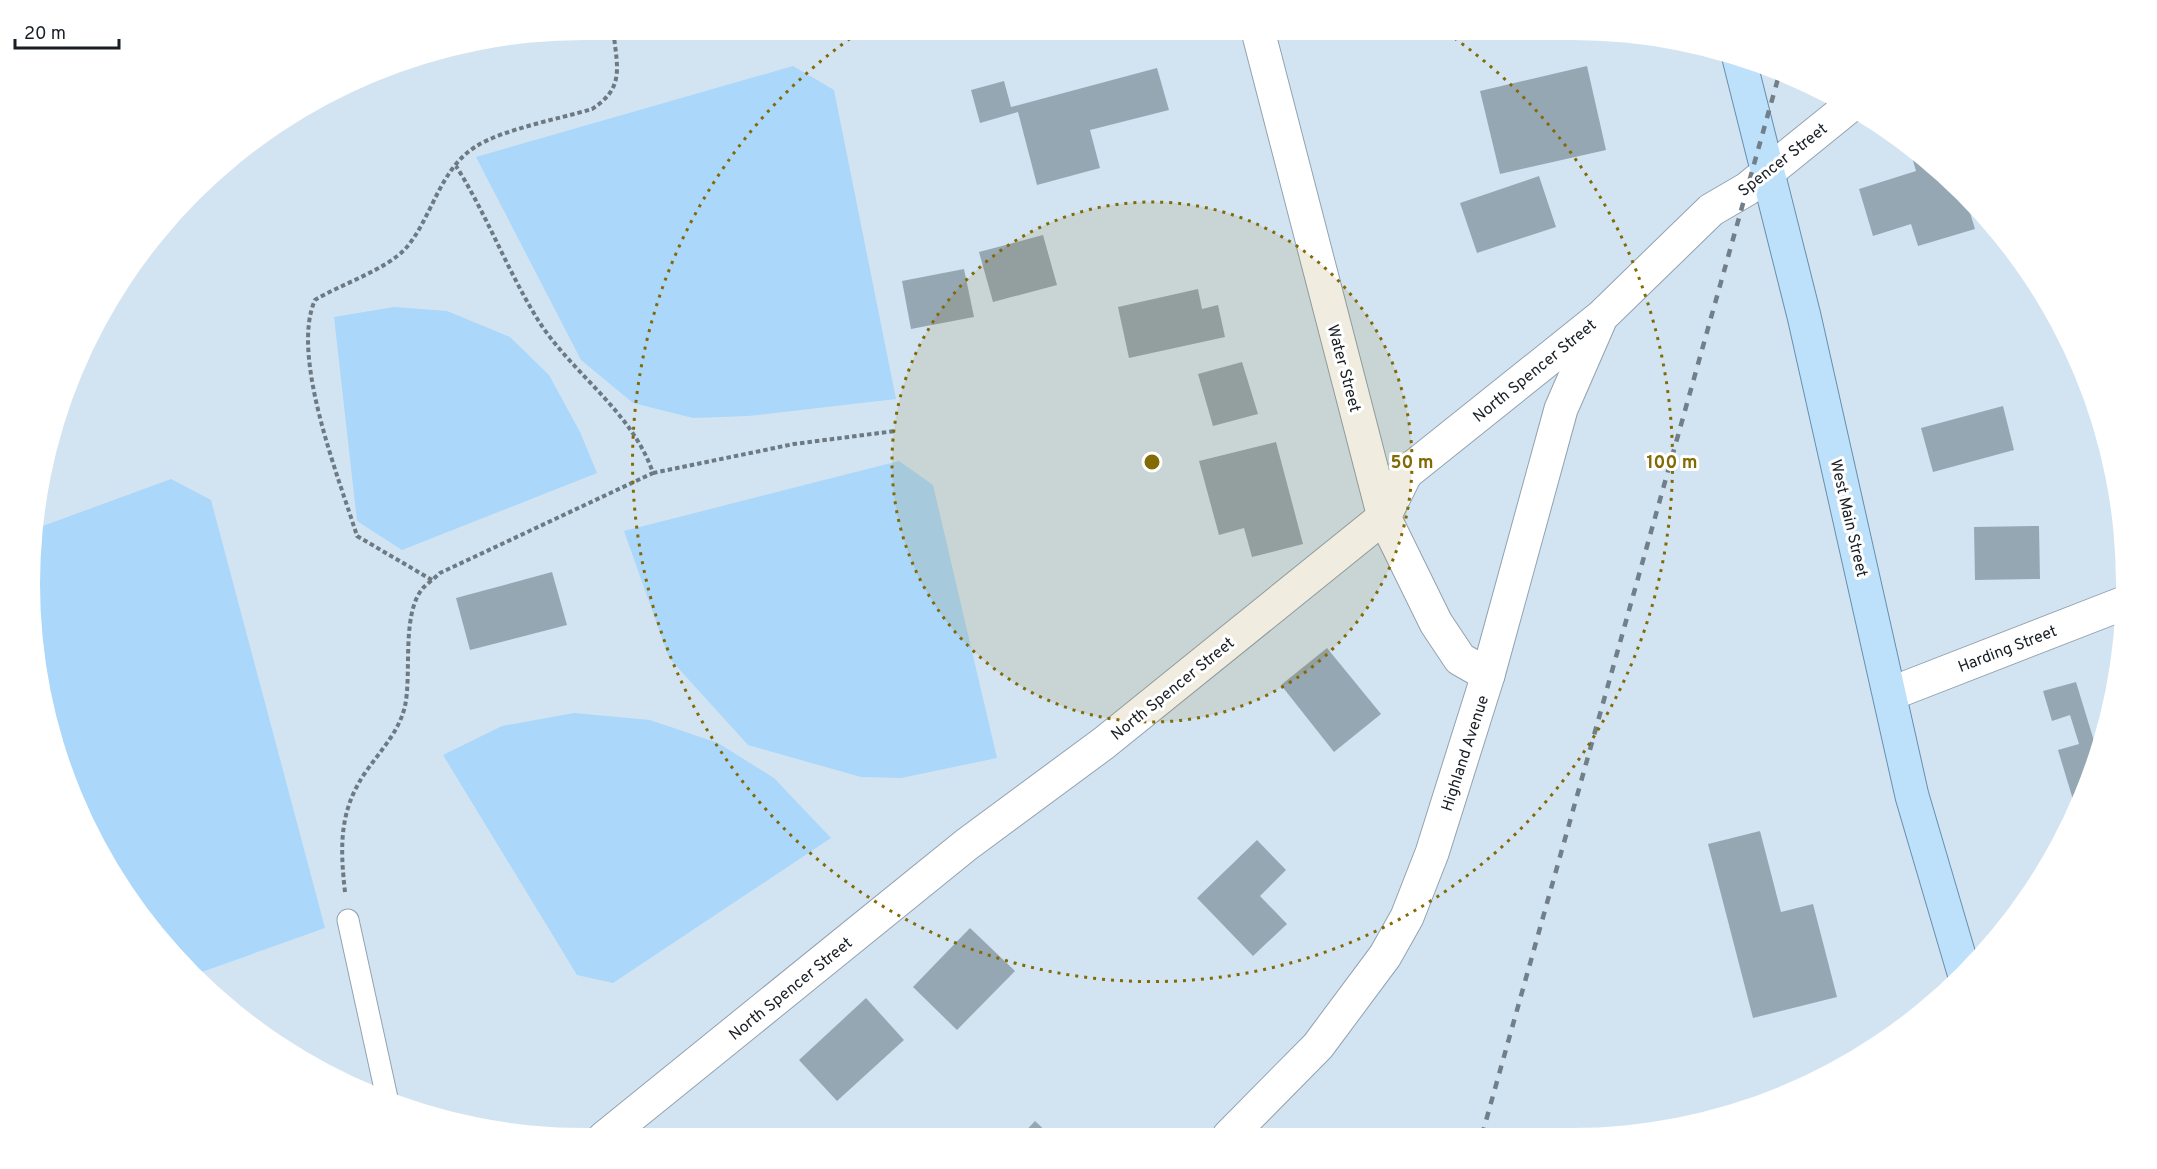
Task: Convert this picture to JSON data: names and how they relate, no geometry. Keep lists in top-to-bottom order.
{
  "streets": {
    "main road": ["West Main Street"],
    "street": [
      "Spencer Street",
      "Water Street",
      "North Spencer Street",
      "Harding Street",
      "Highland Avenue"
    ]
  },
  "crossings": [
    ["Spencer Street", "North Spencer Street"],
    ["Spencer Street", "West Main Street"],
    ["Water Street", "North Spencer Street"],
    ["Water Street", "Highland Avenue"],
    ["North Spencer Street", "Highland Avenue"],
    ["West Main Street", "Harding Street"]
  ],
  "scale_bar": "20 m",
  "rings": ["50 m", "100 m"]
}
